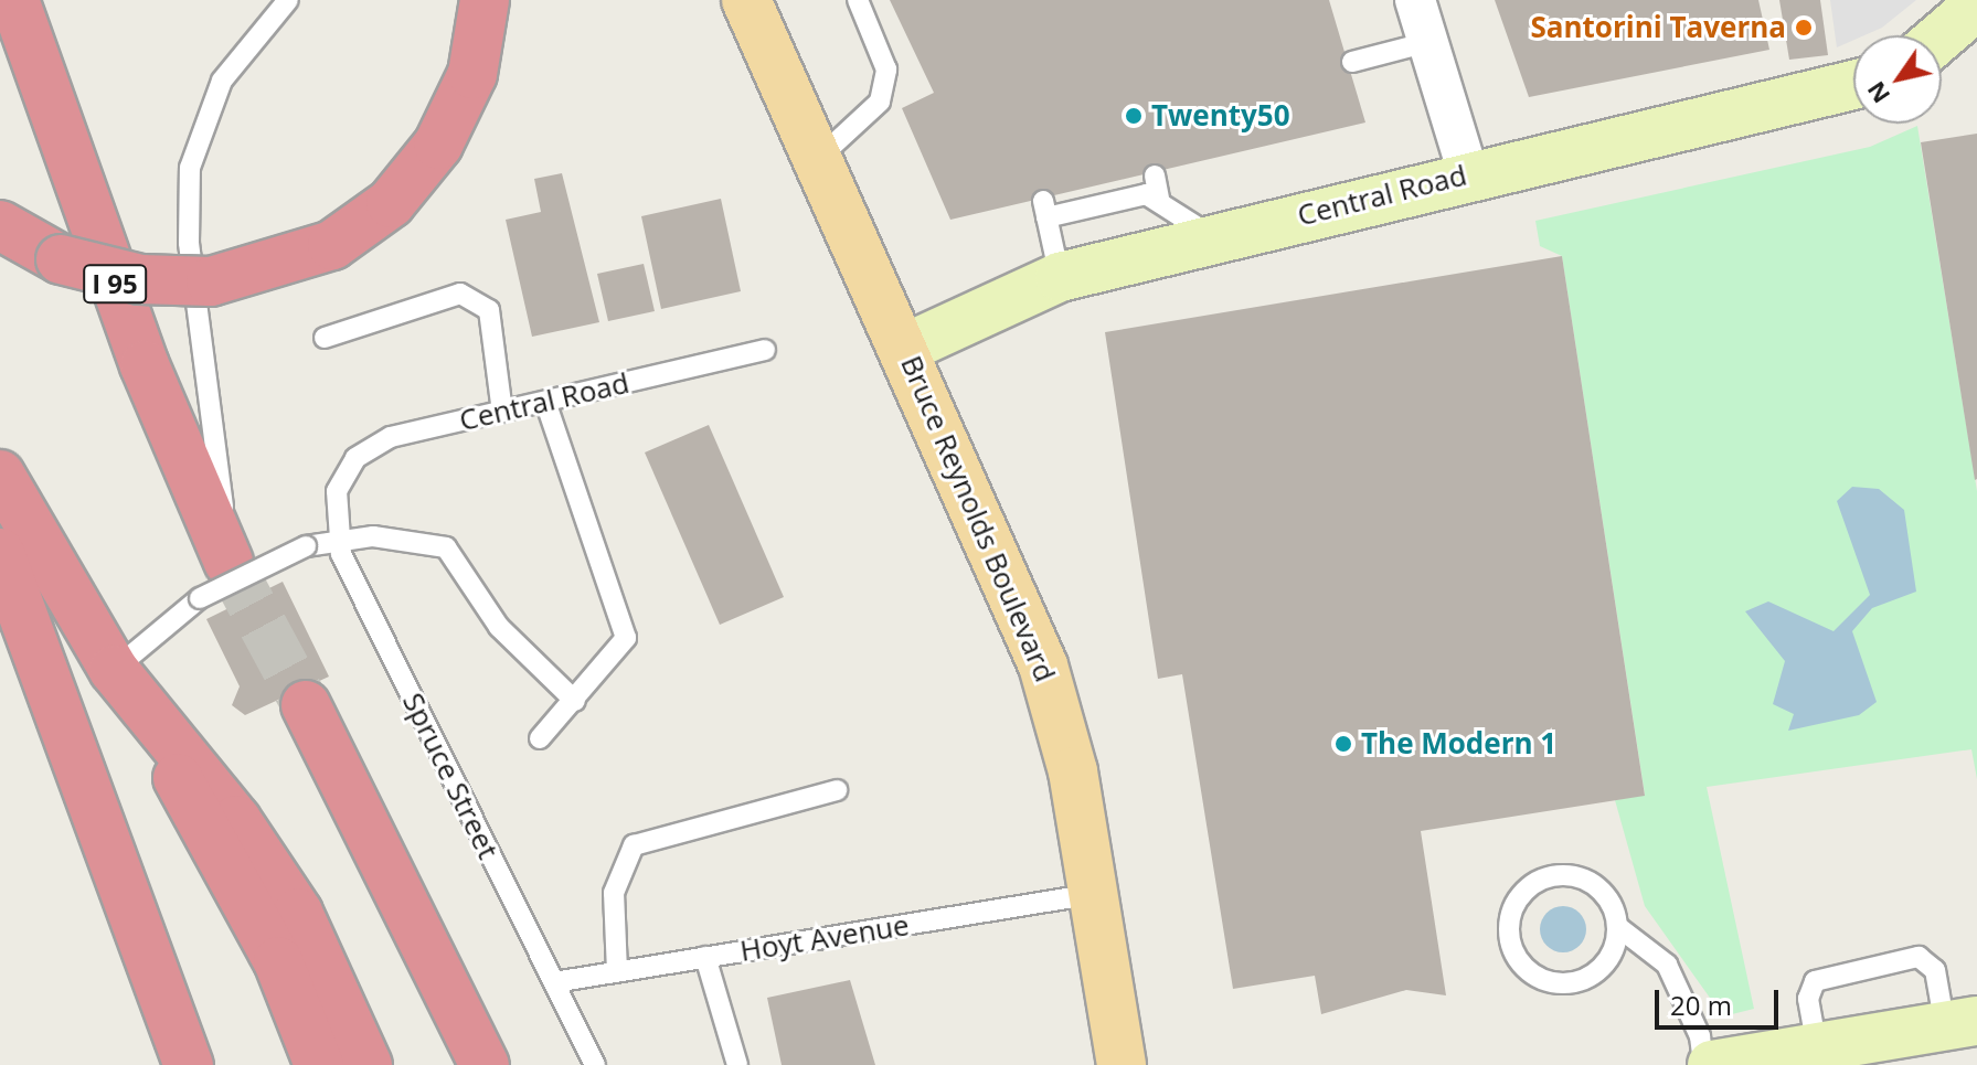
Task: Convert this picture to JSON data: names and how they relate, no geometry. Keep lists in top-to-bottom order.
{
  "streets": {
    "highway": ["I 95"],
    "main road": ["Central Road", "Bruce Reynolds Boulevard"],
    "lane": ["Spruce Street", "Hoyt Avenue"]
  },
  "crossings": [
    ["Central Road", "Bruce Reynolds Boulevard"],
    ["Central Road", "Spruce Street"],
    ["Bruce Reynolds Boulevard", "Hoyt Avenue"],
    ["Spruce Street", "Hoyt Avenue"]
  ],
  "places": ["Santorini Taverna", "Twenty50", "The Modern 1"],
  "scale_bar": "20 m",
  "north": "bottom left"
}
